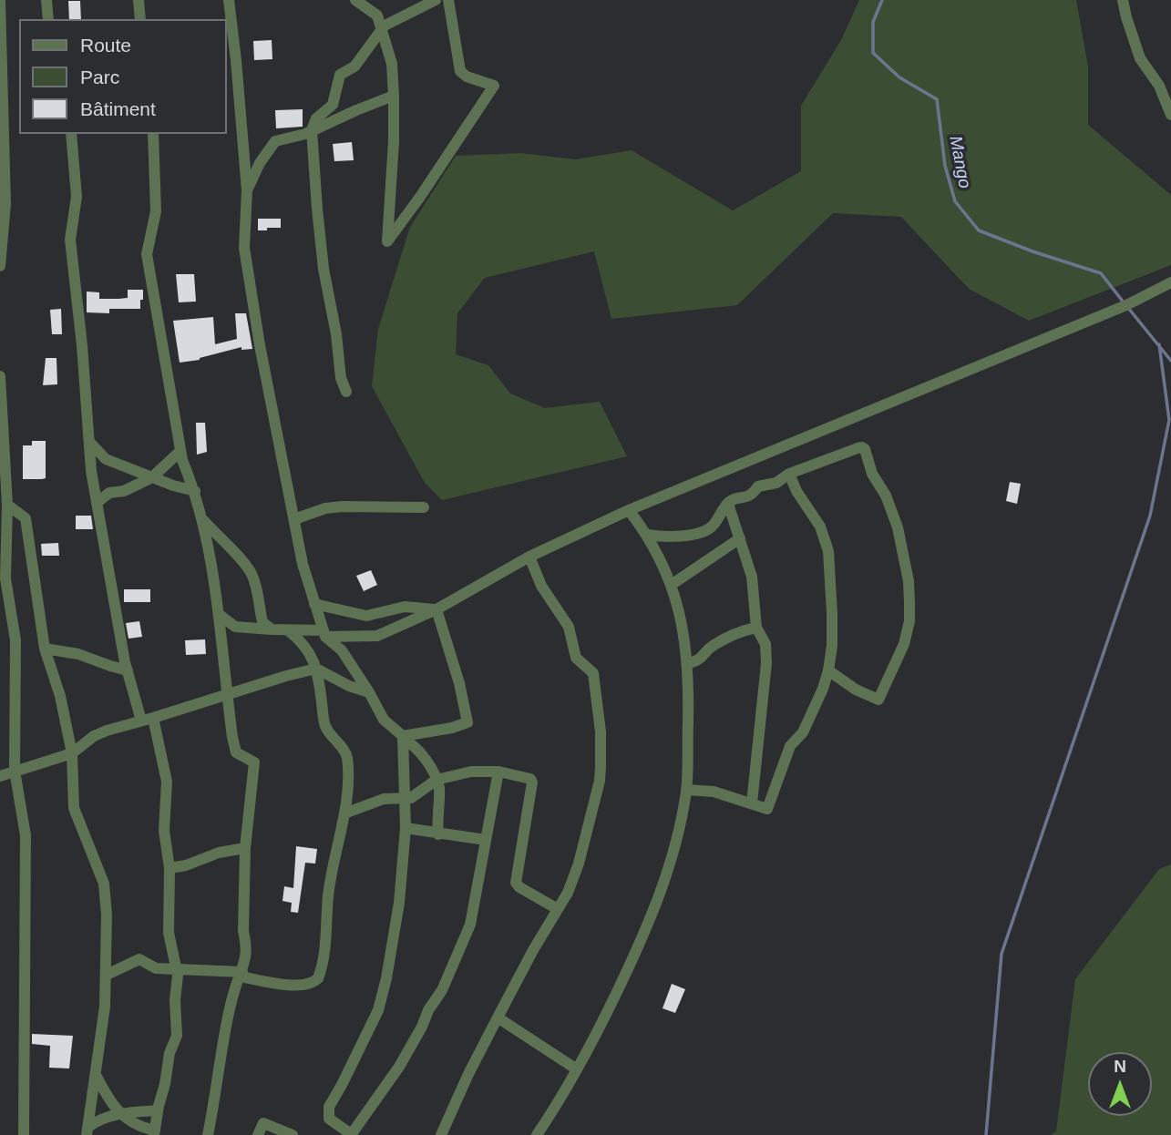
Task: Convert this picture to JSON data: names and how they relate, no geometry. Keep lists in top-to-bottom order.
{
  "water": ["Mango"],
  "legend": ["Route", "Parc", "Bâtiment"],
  "north": "top"
}
